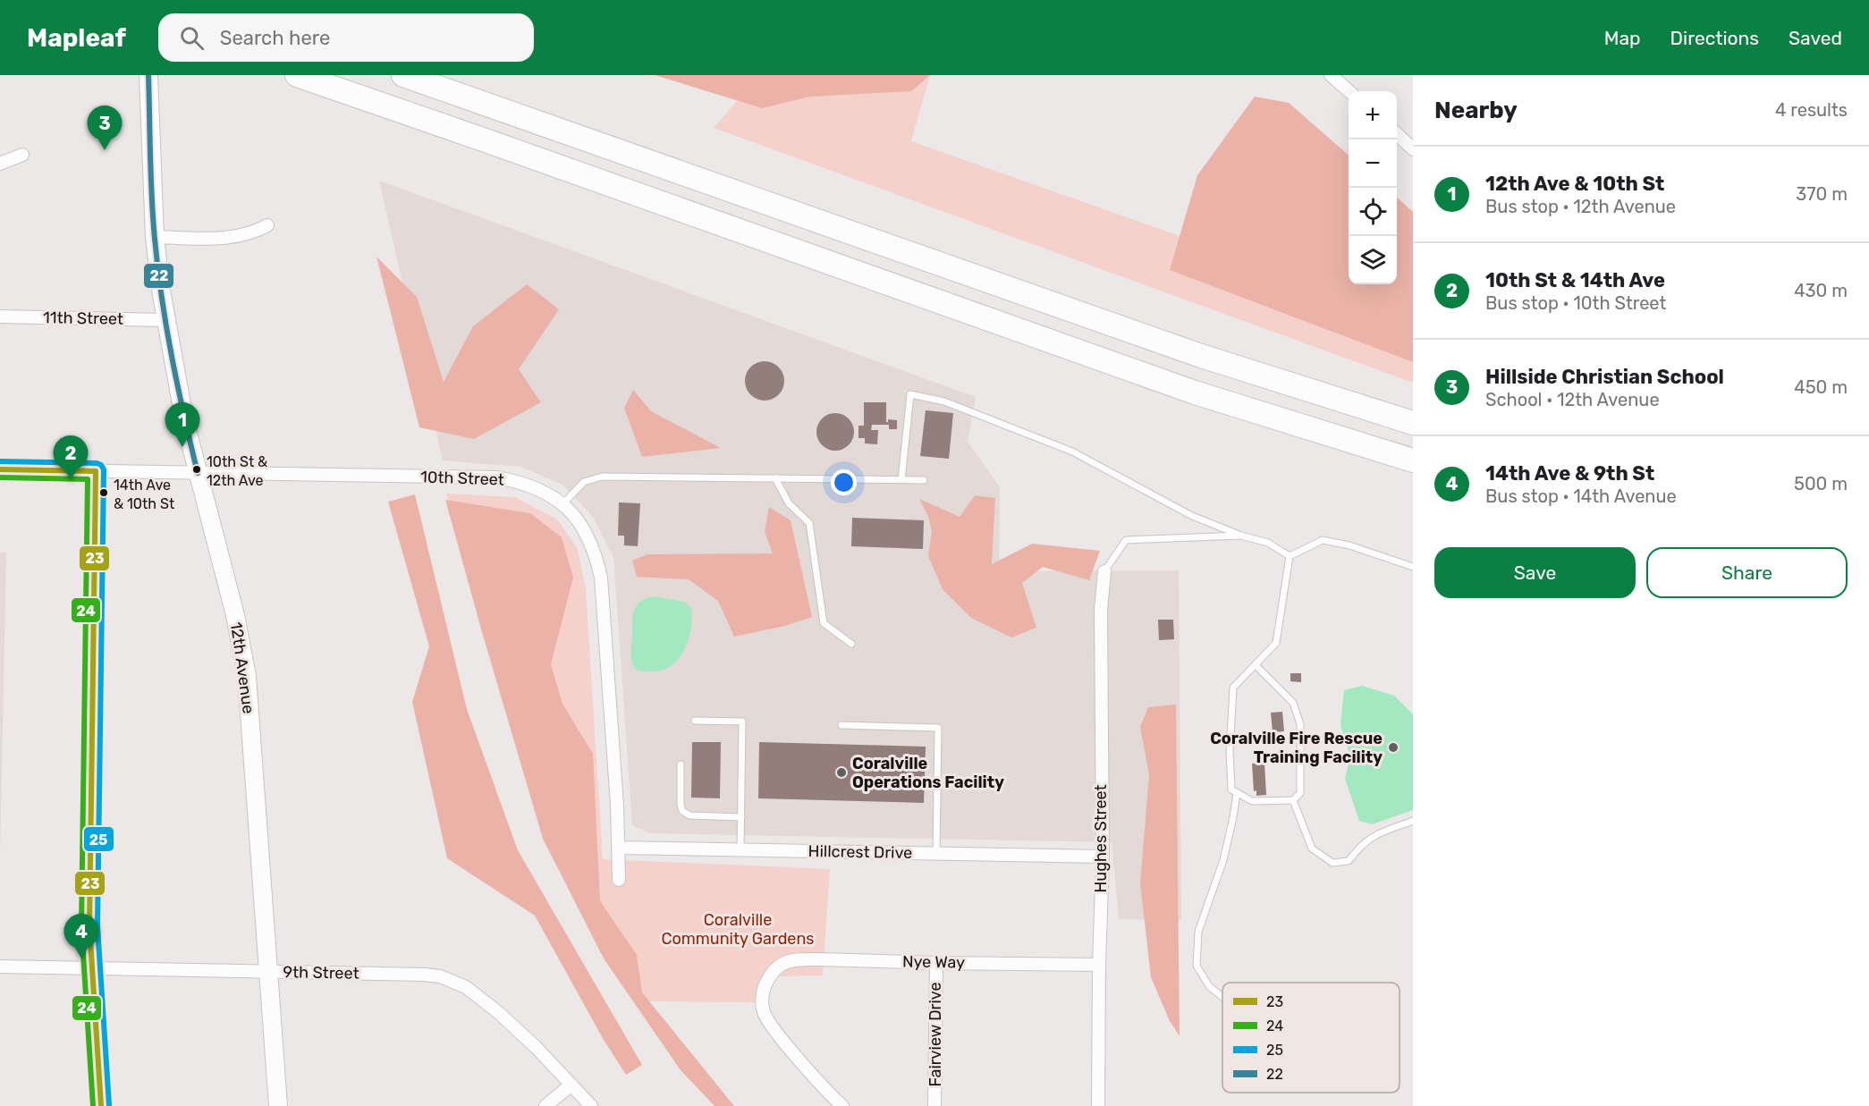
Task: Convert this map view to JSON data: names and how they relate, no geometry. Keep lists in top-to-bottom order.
{
  "streets": {
    "main road": ["12th Avenue"],
    "street": [
      "11th Street",
      "10th Street",
      "Hughes Street",
      "Hillcrest Drive",
      "Nye Way",
      "9th Street",
      "Fairview Drive"
    ]
  },
  "crossings": [
    ["11th Street", "12th Avenue"],
    ["10th Street", "12th Avenue"],
    ["10th Street", "Hillcrest Drive"],
    ["12th Avenue", "9th Street"],
    ["Hughes Street", "Hillcrest Drive"],
    ["Hughes Street", "Nye Way"],
    ["Nye Way", "Fairview Drive"]
  ],
  "parks": ["Coralville Community Gardens"],
  "places": [
    "10th St & 12th Ave",
    "14th Ave & 10th St",
    "Coralville Fire Rescue Training Facility",
    "Coralville Operations Facility"
  ],
  "lines": [
    "transit line 22",
    "transit line 25",
    "transit line 23",
    "transit line 24"
  ],
  "legend": [
    "23",
    "24",
    "25",
    "22"
  ],
  "page": {
    "header": "Mapleaf",
    "search": "Search here",
    "nav": ["Map", "Directions", "Saved"],
    "heading": ["Nearby", "4 results"],
    "map_buttons": ["+", "−"],
    "pins": [
      "3",
      "1",
      "2",
      "4"
    ],
    "list": [
      {
        "mark": "1",
        "name": "12th Ave & 10th St",
        "note": "Bus stop · 12th Avenue",
        "value": "370 m"
      },
      {
        "mark": "2",
        "name": "10th St & 14th Ave",
        "note": "Bus stop · 10th Street",
        "value": "430 m"
      },
      {
        "mark": "3",
        "name": "Hillside Christian School",
        "note": "School · 12th Avenue",
        "value": "450 m"
      },
      {
        "mark": "4",
        "name": "14th Ave & 9th St",
        "note": "Bus stop · 14th Avenue",
        "value": "500 m"
      }
    ],
    "buttons": ["Save", "Share"]
  }
}
